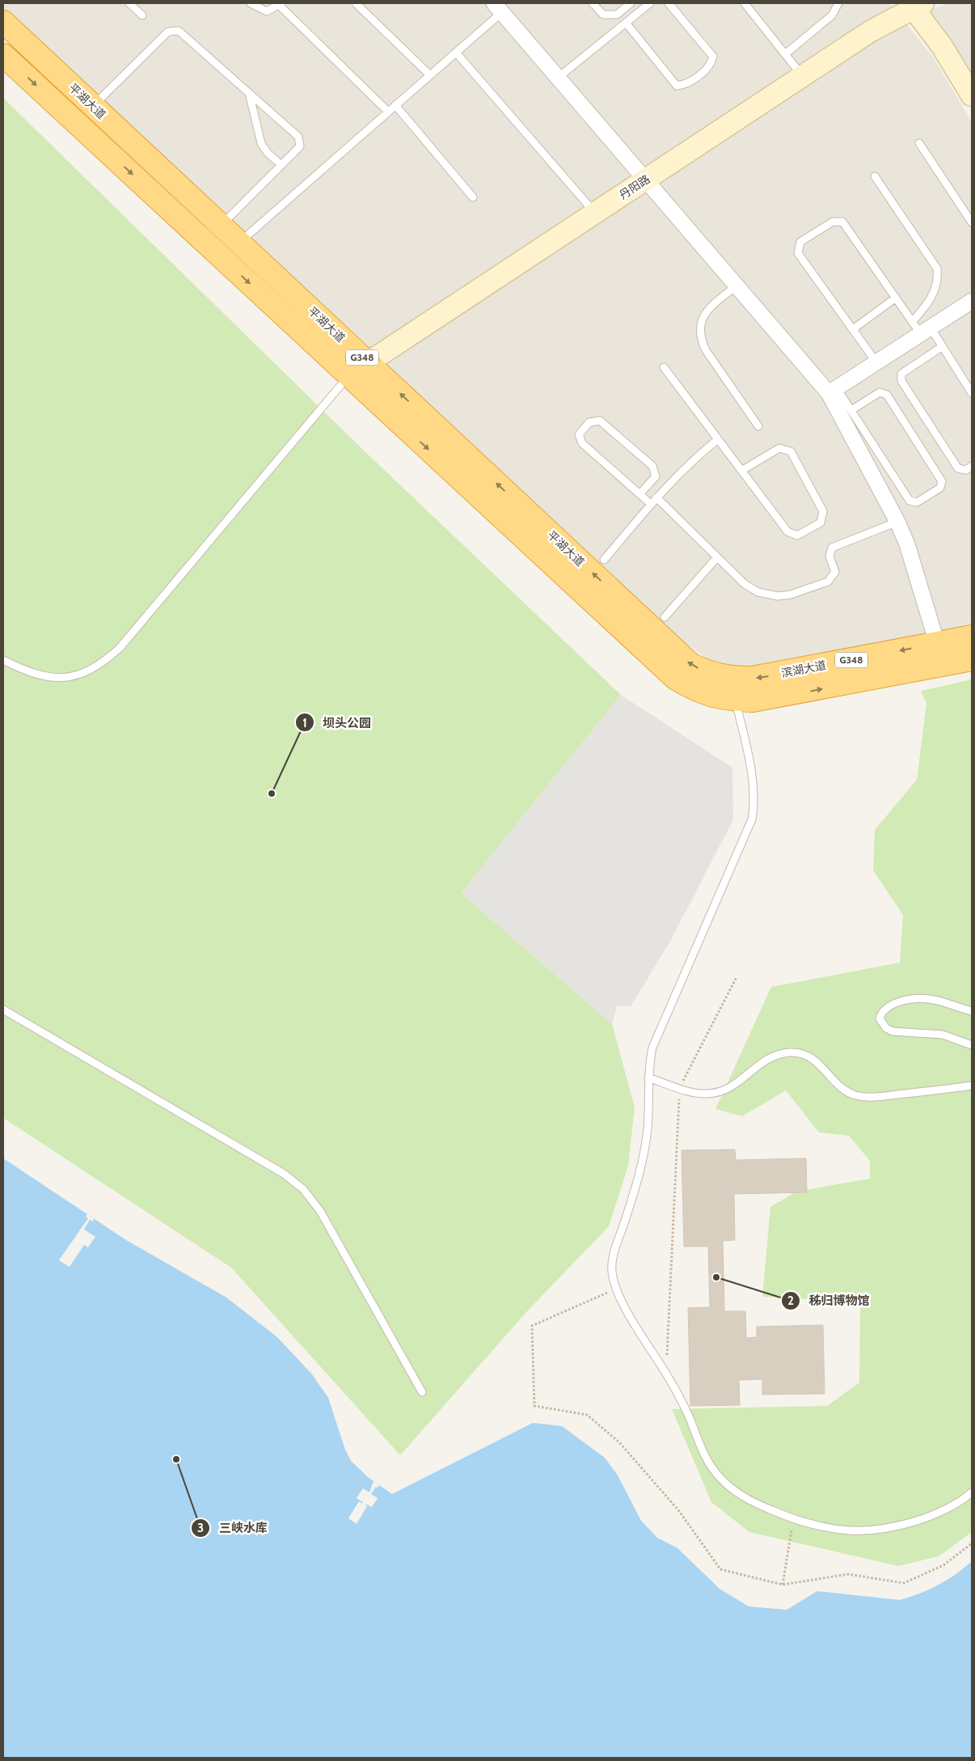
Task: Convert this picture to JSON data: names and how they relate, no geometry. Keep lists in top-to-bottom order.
{
  "streets": {
    "highway": ["平湖大道", "G348", "滨湖大道"],
    "main road": ["丹阳路"]
  },
  "crossings": [
    ["平湖大道", "丹阳路"],
    ["平湖大道", "滨湖大道"]
  ],
  "places": ["坝头公园", "秭归博物馆", "三峡水库"]
}
